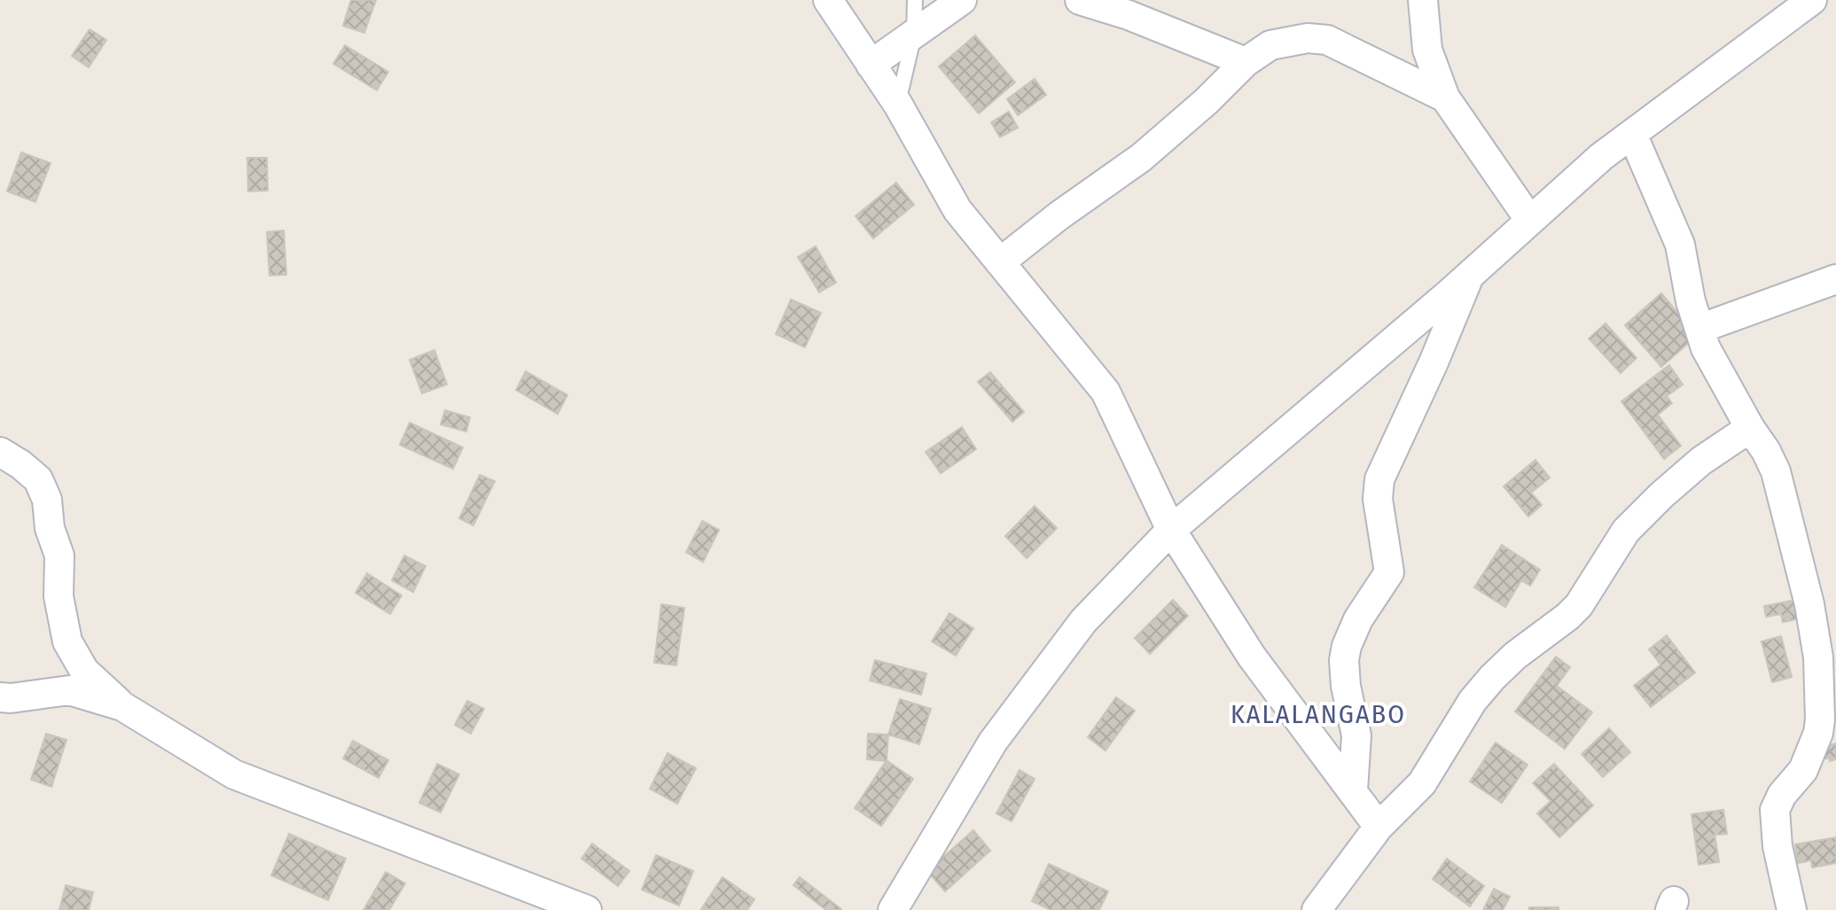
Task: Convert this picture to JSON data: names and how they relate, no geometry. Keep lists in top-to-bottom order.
{
  "districts": ["KALALANGABO"]
}
